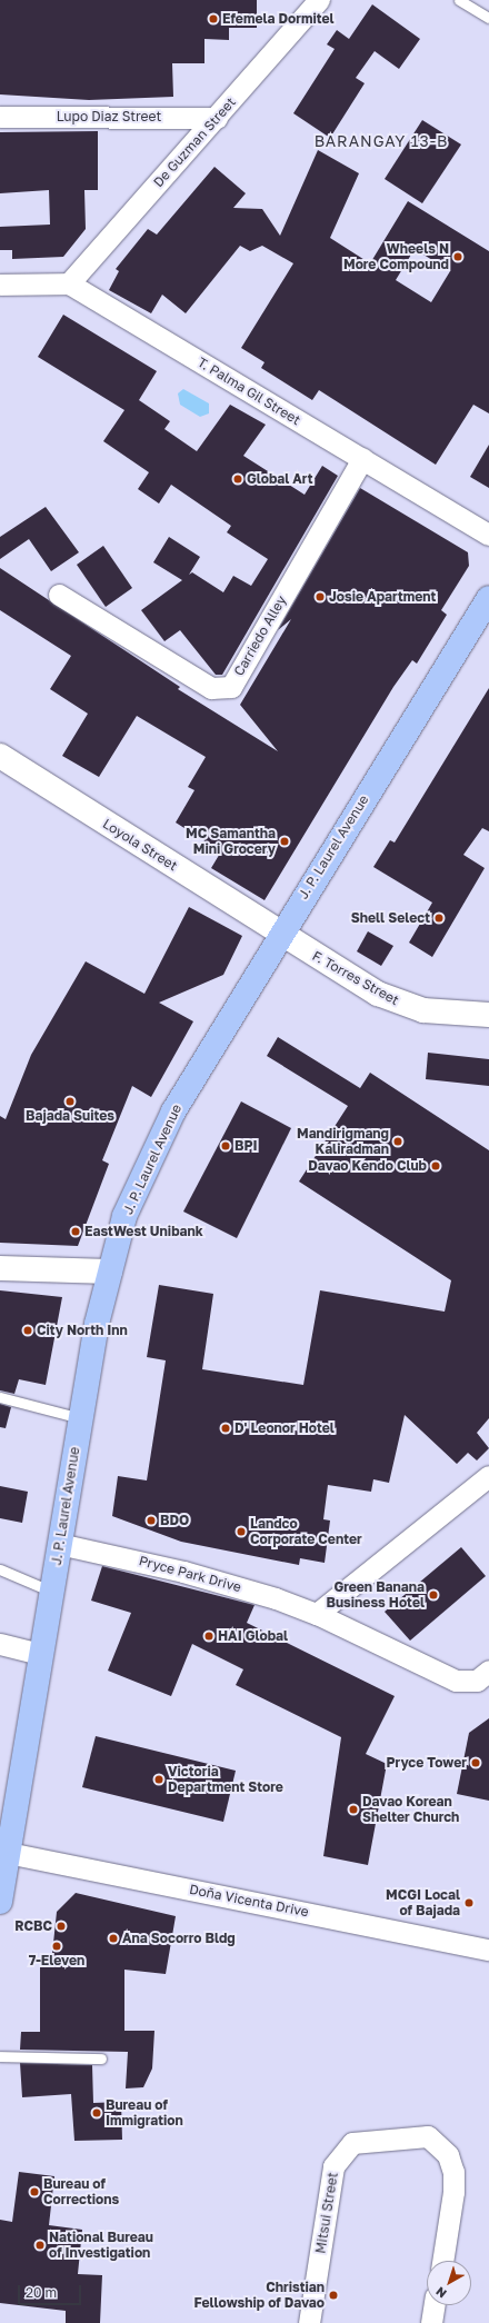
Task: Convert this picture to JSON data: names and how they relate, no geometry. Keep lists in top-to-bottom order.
{
  "streets": {
    "main road": ["Loyola Street", "J. P. Laurel Avenue", "F. Torres Street"],
    "street": [
      "Lupo Diaz Street",
      "De Guzman Street",
      "T. Palma Gil Street",
      "Carriedo Alley",
      "Pryce Park Drive",
      "Doña Vicenta Drive",
      "Mitsui Street"
    ]
  },
  "crossings": [
    ["Lupo Diaz Street", "De Guzman Street"],
    ["De Guzman Street", "T. Palma Gil Street"],
    ["T. Palma Gil Street", "Carriedo Alley"],
    ["Loyola Street", "J. P. Laurel Avenue"],
    ["Loyola Street", "F. Torres Street"],
    ["J. P. Laurel Avenue", "F. Torres Street"],
    ["J. P. Laurel Avenue", "Pryce Park Drive"],
    ["J. P. Laurel Avenue", "Doña Vicenta Drive"]
  ],
  "districts": ["BARANGAY 13-B"],
  "places": [
    "Efemela Dormitel",
    "Wheels N More Compound",
    "Global Art",
    "Josie Apartment",
    "MC Samantha Mini Grocery",
    "Shell Select",
    "Bajada Suites",
    "Mandirigmang Kaliradman",
    "BPI",
    "Davao Kendo Club",
    "EastWest Unibank",
    "City North Inn",
    "D' Leonor Hotel",
    "BDO",
    "Landco Corporate Center",
    "Green Banana Business Hotel",
    "HAI Global",
    "Pryce Tower",
    "Victoria Department Store",
    "Davao Korean Shelter Church",
    "MCGI Local of Bajada",
    "RCBC",
    "Ana Socorro Bldg",
    "7-Eleven",
    "Bureau of Immigration",
    "Bureau of Corrections",
    "National Bureau of Investigation",
    "Christian Fellowship of Davao"
  ],
  "scale_bar": "20 m",
  "north": "bottom left"
}
